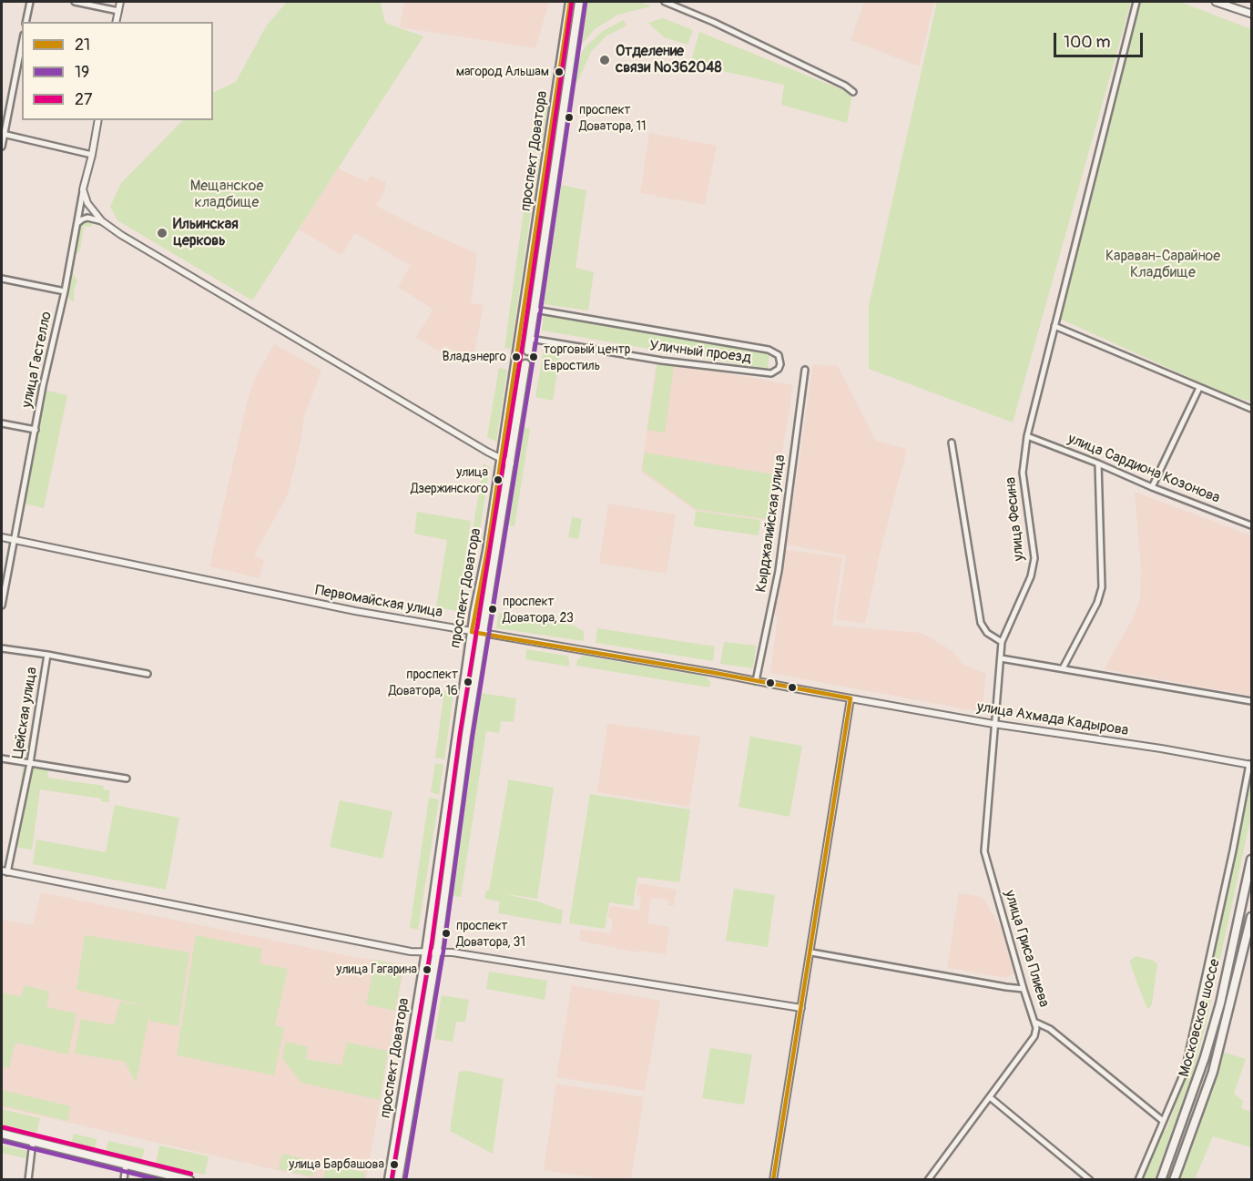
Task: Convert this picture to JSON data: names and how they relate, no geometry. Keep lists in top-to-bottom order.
{
  "streets": {
    "main road": ["проспект Доватора", "Московское шоссе"],
    "street": [
      "Уличный проезд",
      "улица Гастелло",
      "улица Сардиона Козонова",
      "улица Фесина",
      "Кырджалийская улица",
      "Первомайская улица",
      "Цейская улица",
      "улица Ахмада Кадырова",
      "улица Гриса Плиева"
    ]
  },
  "crossings": [
    ["проспект Доватора", "Уличный проезд"],
    ["проспект Доватора", "Первомайская улица"],
    ["улица Гастелло", "Первомайская улица"],
    ["улица Сардиона Козонова", "улица Фесина"],
    ["улица Фесина", "улица Гриса Плиева"],
    ["Кырджалийская улица", "Первомайская улица"],
    ["Первомайская улица", "улица Ахмада Кадырова"],
    ["улица Ахмада Кадырова", "улица Гриса Плиева"]
  ],
  "parks": ["Мещанское кладбище", "Караван-Сарайное Кладбище"],
  "places": [
    "Отделение связи №362048",
    "магород Альшам",
    "проспект Доватора, 11",
    "Ильинская церковь",
    "Владэнерго",
    "торговый центр Евростиль",
    "улица Дзержинского",
    "проспект Доватора, 23",
    "проспект Доватора, 16",
    "проспект Доватора, 31",
    "улица Гагарина",
    "улица Барбашова"
  ],
  "lines": ["transit line 21", "transit line 27", "transit line 19"],
  "legend": ["21", "19", "27"],
  "scale_bar": "100 m"
}
